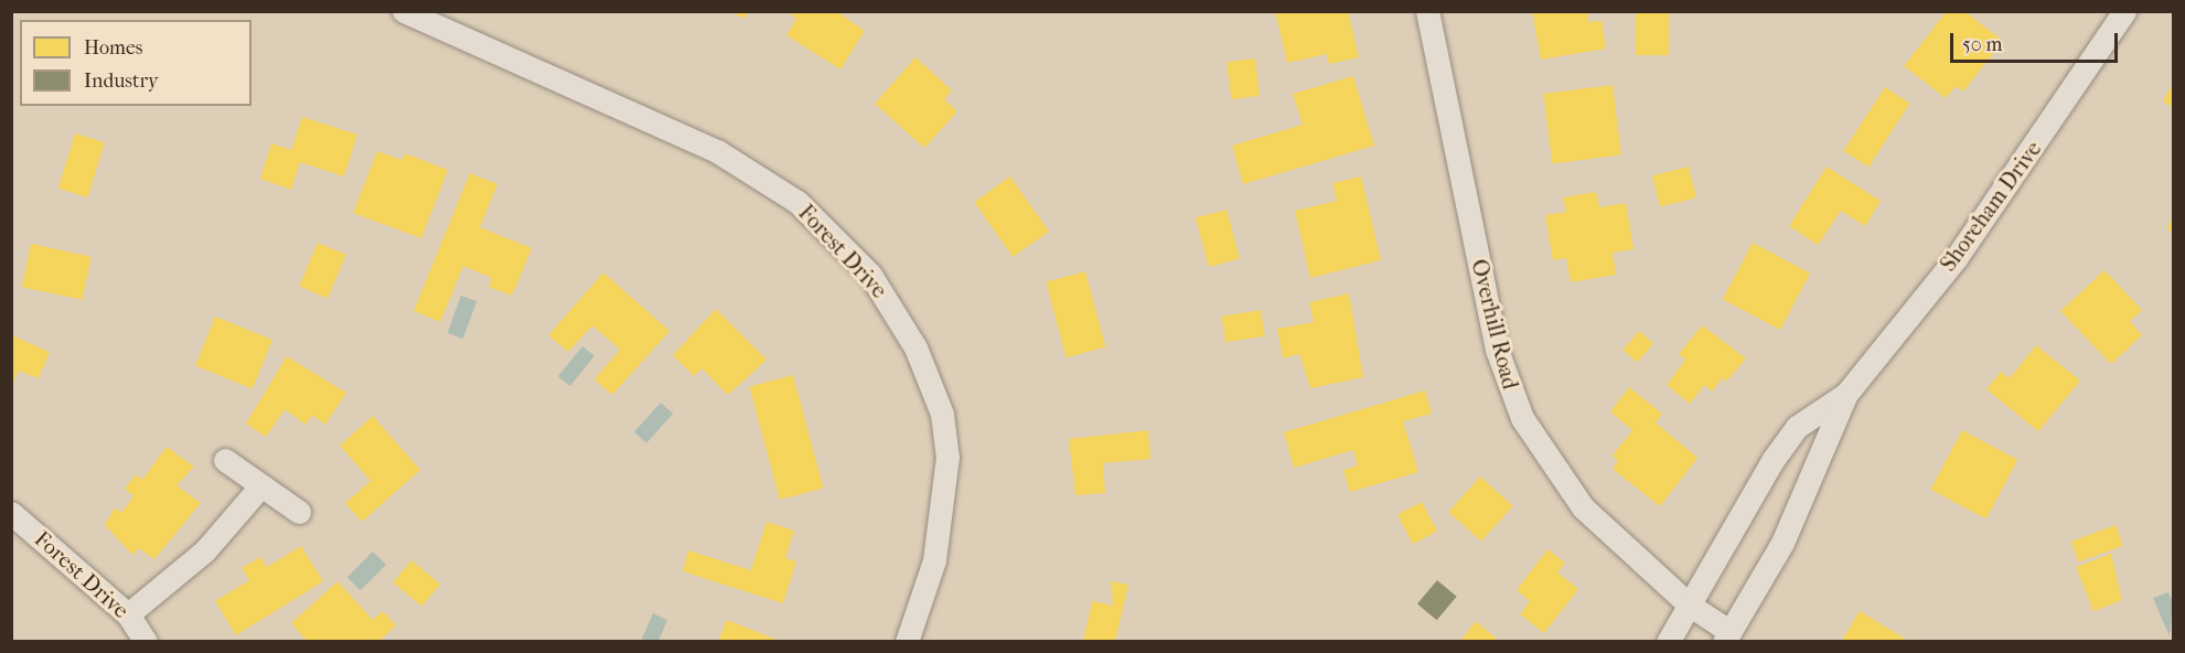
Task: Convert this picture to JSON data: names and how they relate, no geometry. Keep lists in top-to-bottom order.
{
  "streets": {
    "street": ["Shoreham Drive", "Forest Drive", "Overhill Road"]
  },
  "crossings": [
    ["Shoreham Drive", "Overhill Road"]
  ],
  "legend": ["Homes", "Industry"],
  "scale_bar": "50 m"
}
